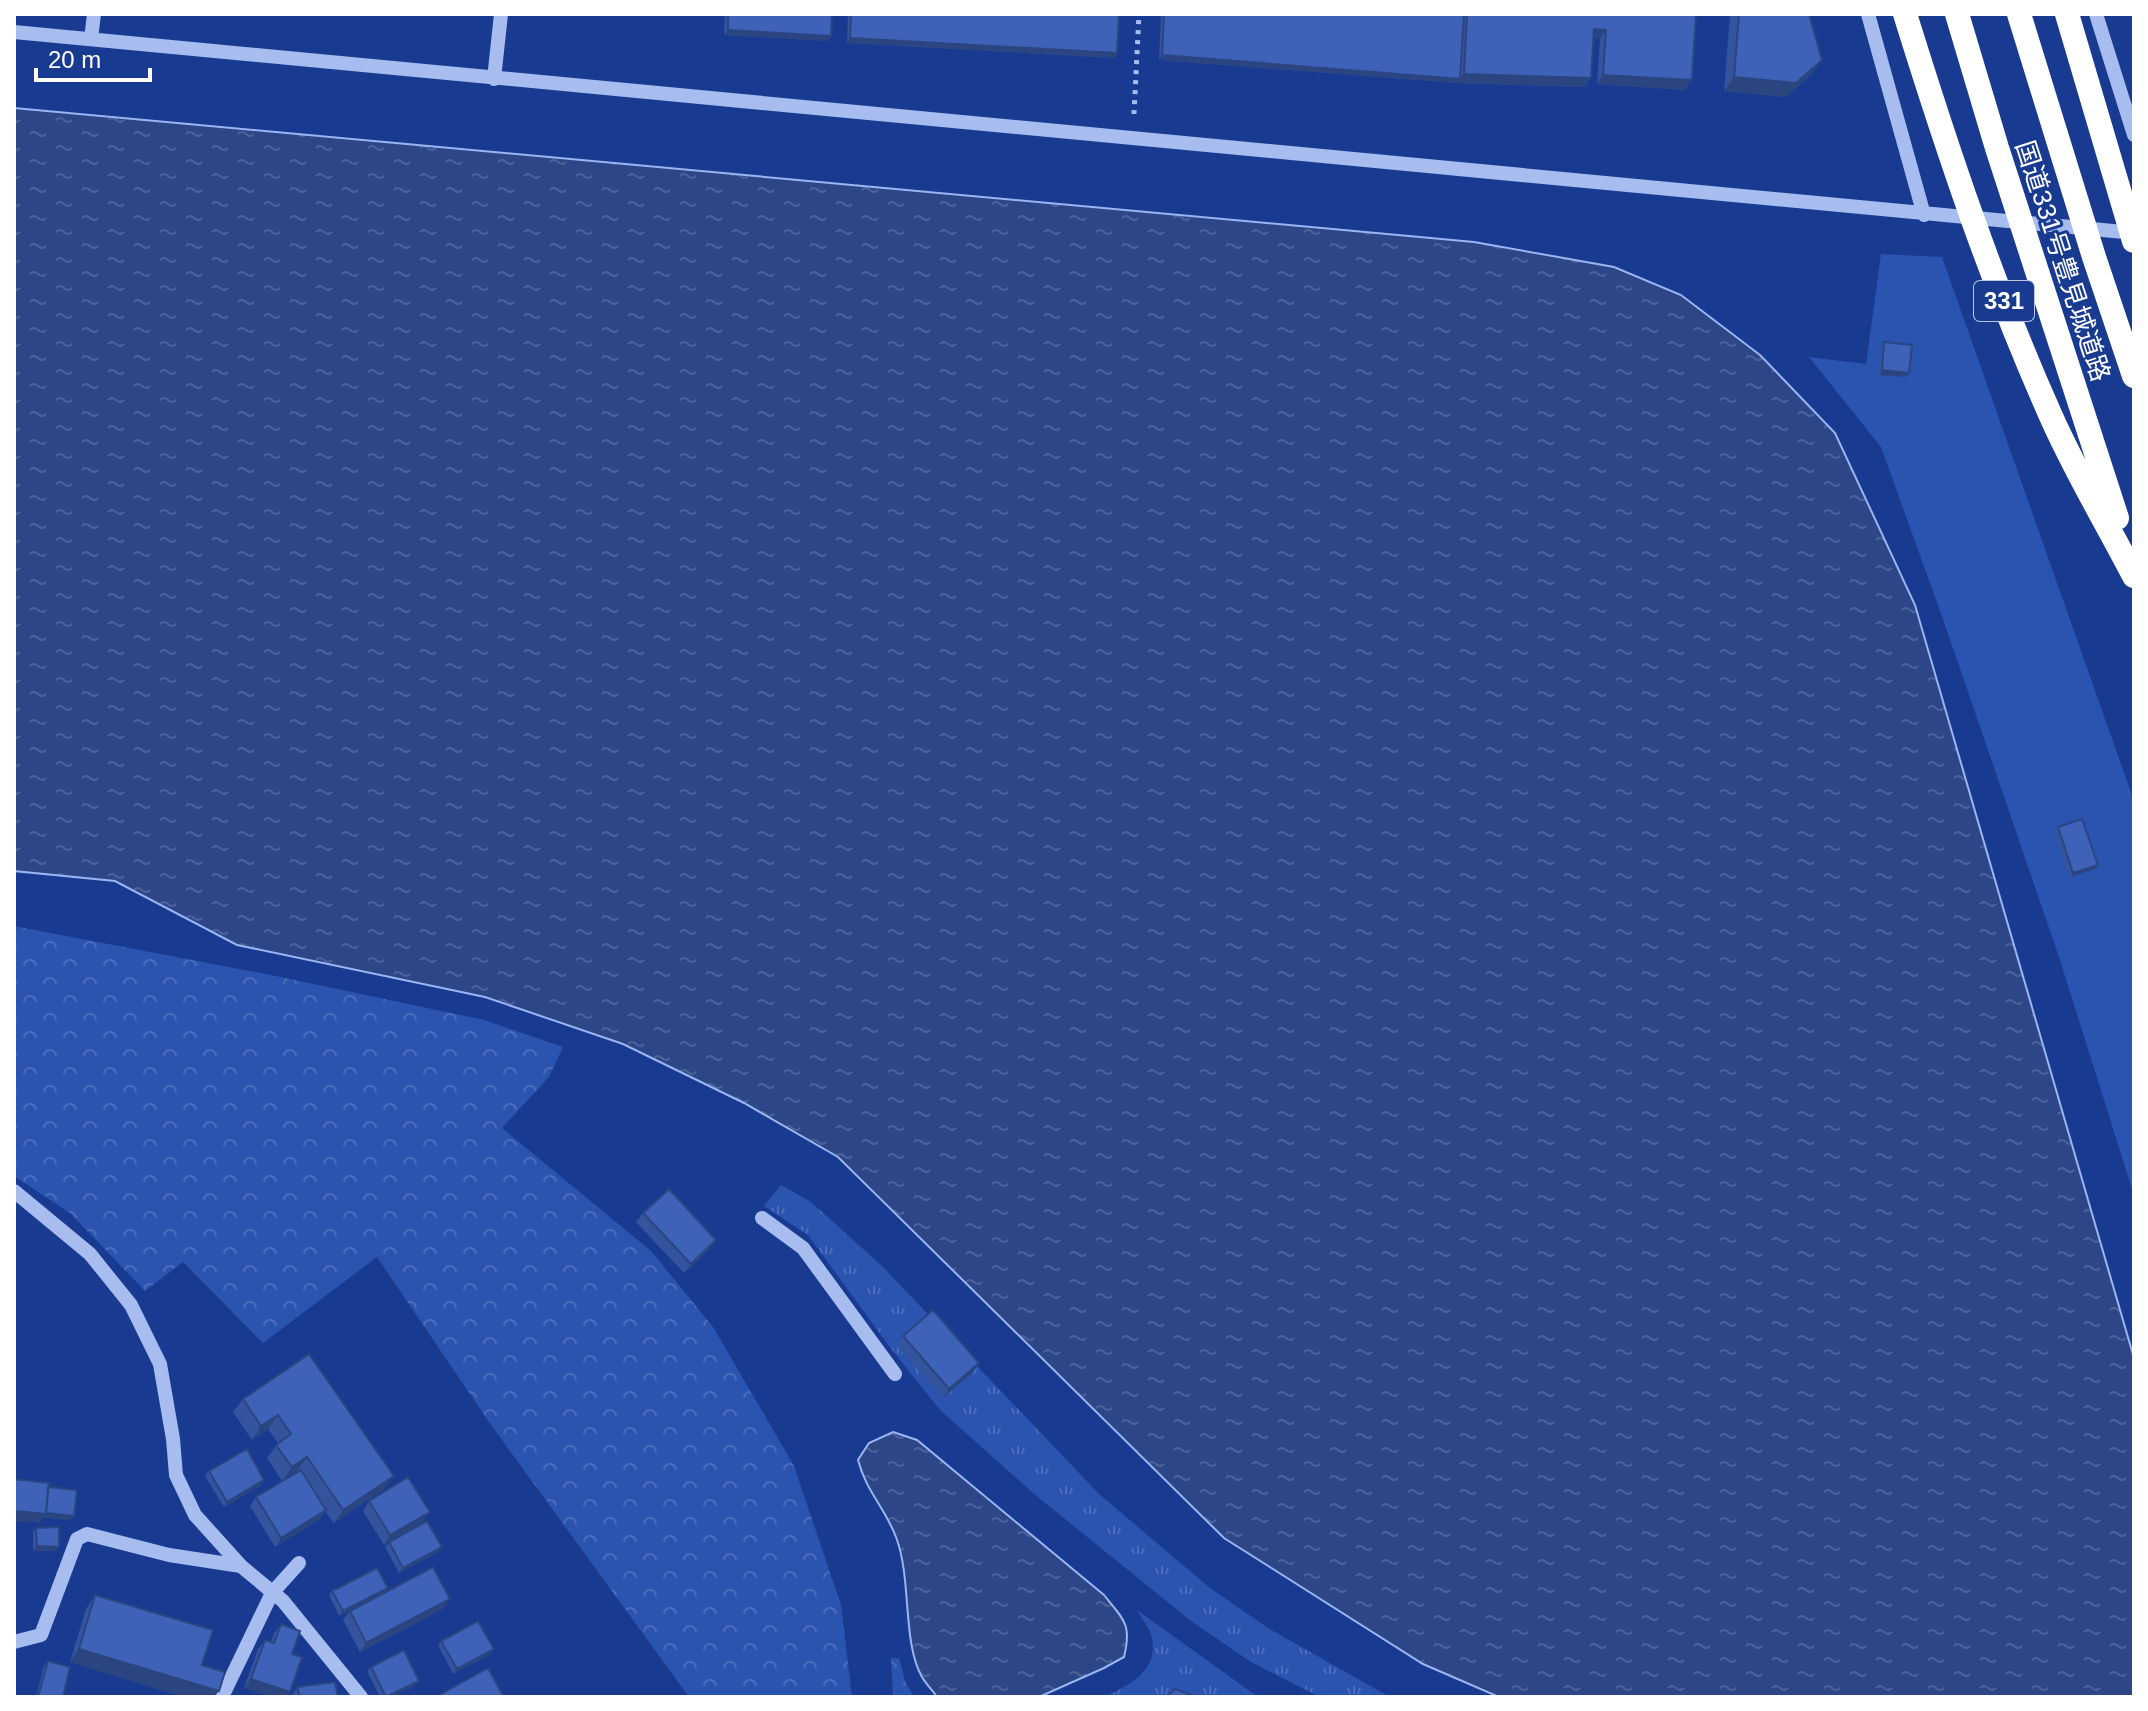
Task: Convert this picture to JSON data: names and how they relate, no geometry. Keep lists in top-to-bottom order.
{
  "streets": {
    "highway": ["国道331号豊見城道路", "331"]
  },
  "crossings": [
    ["国道331号豊見城道路", "331"]
  ],
  "scale_bar": "20 m"
}
